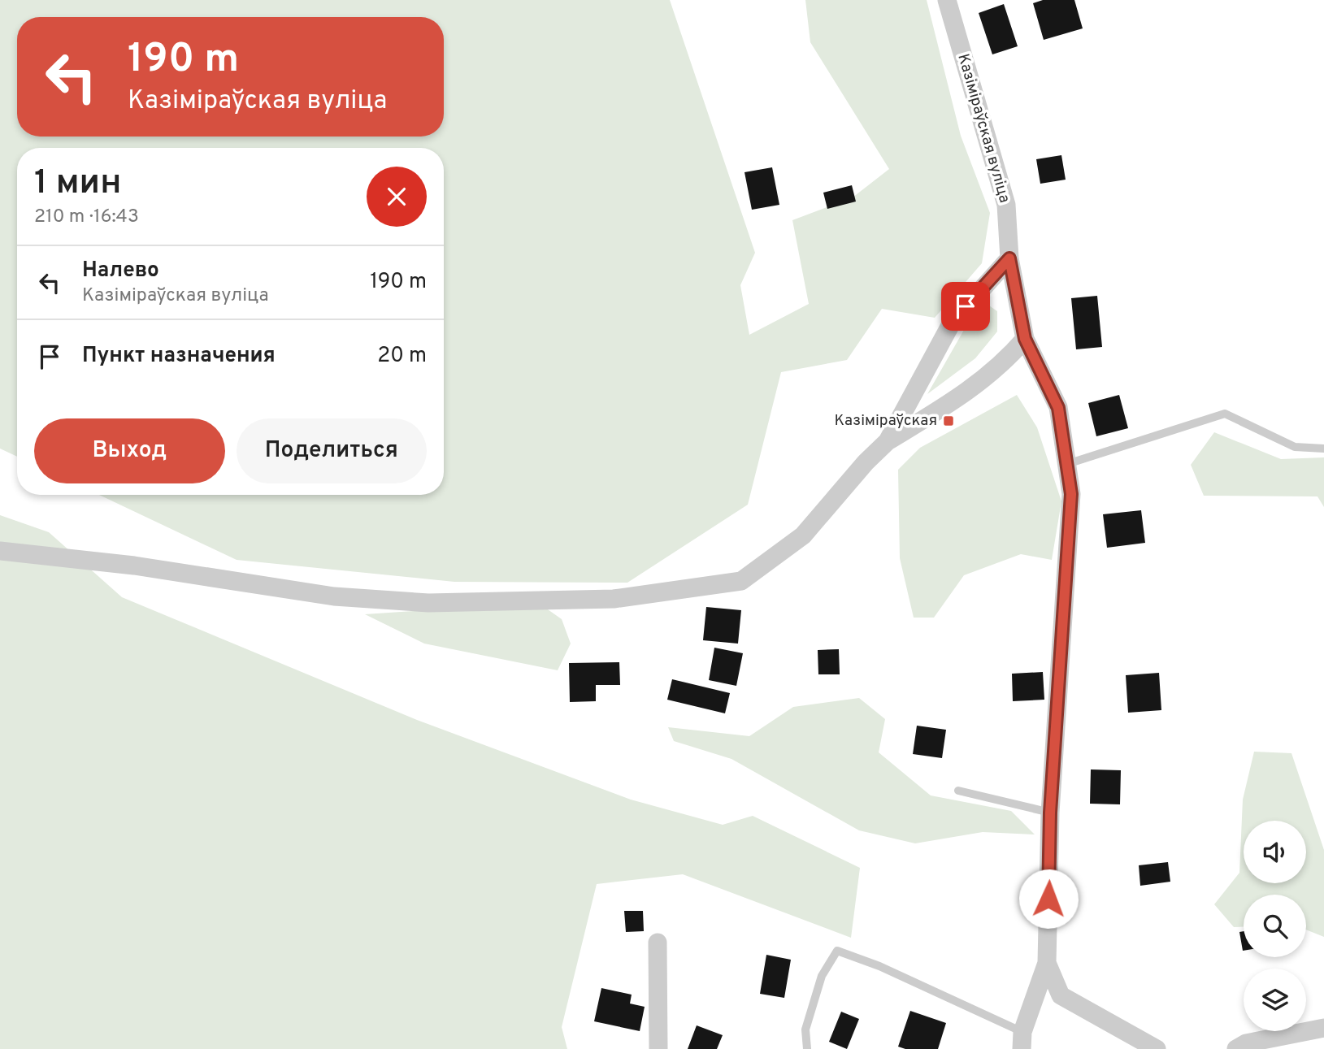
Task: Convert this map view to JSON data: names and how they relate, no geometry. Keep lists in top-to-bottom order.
{
  "streets": {
    "street": ["Казіміраўская вуліца"]
  },
  "places": {
    "transit": ["Казіміраўская"]
  },
  "page": {
    "turn": ["190 m", "Казіміраўская вуліца"],
    "heading": ["1 мин", "210 m · 16:43"],
    "list": [
      {
        "name": "Налево",
        "note": "Казіміраўская вуліца",
        "value": "190 m"
      },
      {
        "name": "Пункт назначения",
        "value": "20 m"
      }
    ],
    "buttons": ["Выход", "Поделиться"]
  }
}
